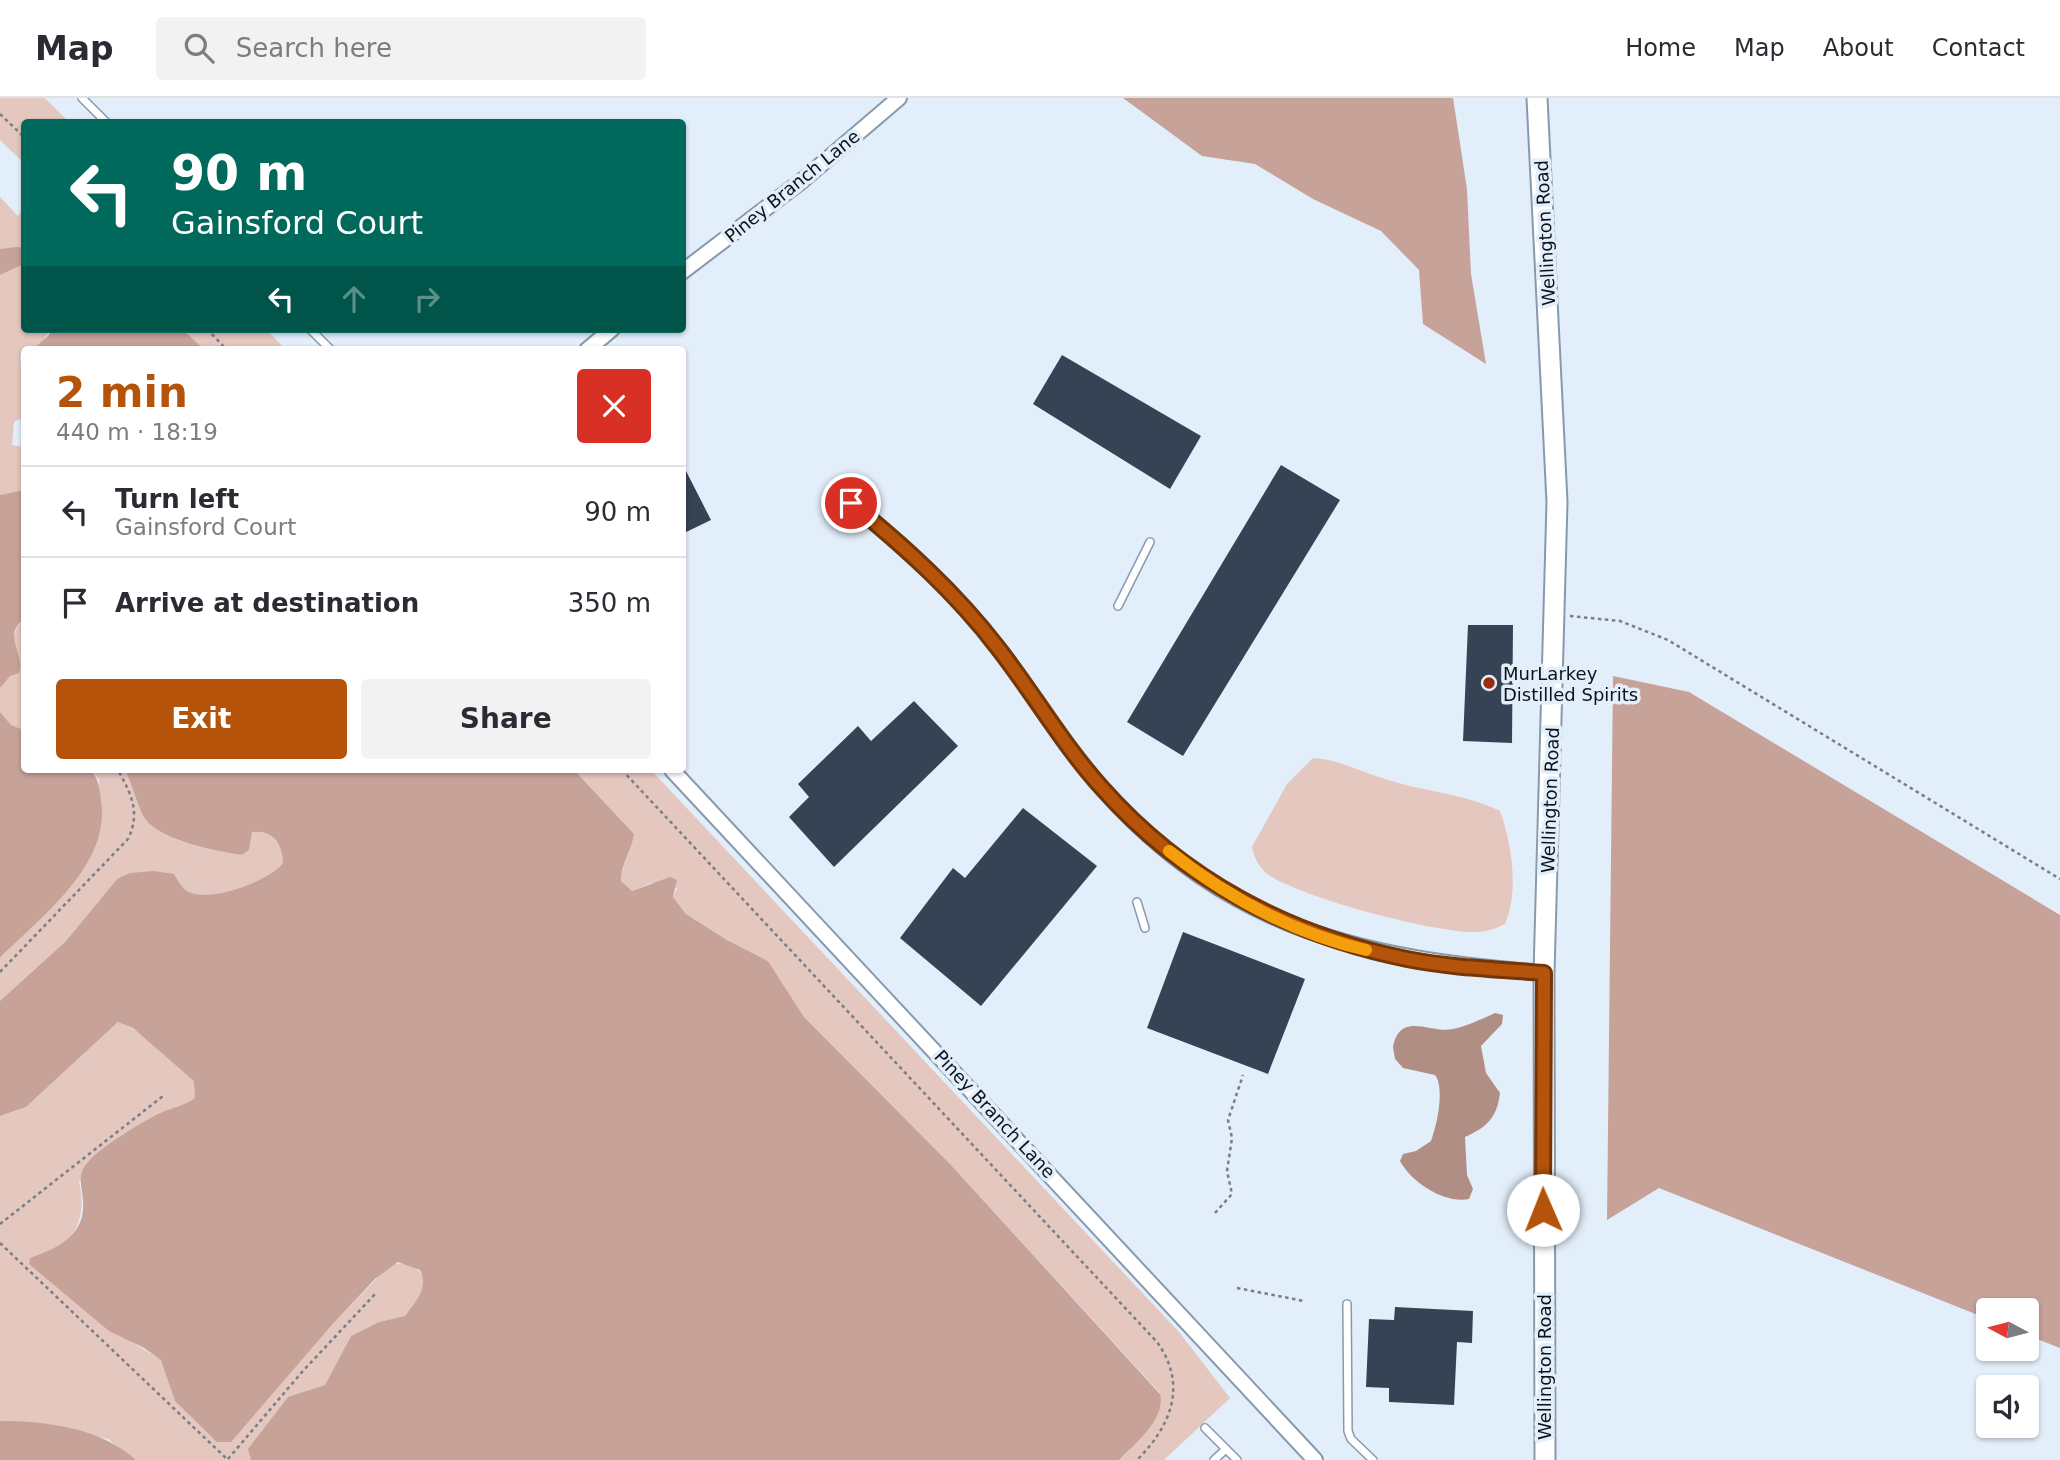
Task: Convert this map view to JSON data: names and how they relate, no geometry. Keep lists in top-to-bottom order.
{
  "streets": {
    "main road": ["Wellington Road"],
    "street": ["Piney Branch Lane"]
  },
  "places": ["MurLarkey Distilled Spirits"],
  "north": "left",
  "page": {
    "header": "Map",
    "search": "Search here",
    "nav": [
      "Home",
      "Map",
      "About",
      "Contact"
    ],
    "turn": ["90 m", "Gainsford Court"],
    "heading": ["2 min", "440 m · 18:19"],
    "list": [
      {
        "name": "Turn left",
        "note": "Gainsford Court",
        "value": "90 m"
      },
      {
        "name": "Arrive at destination",
        "value": "350 m"
      }
    ],
    "buttons": ["Exit", "Share"]
  }
}
